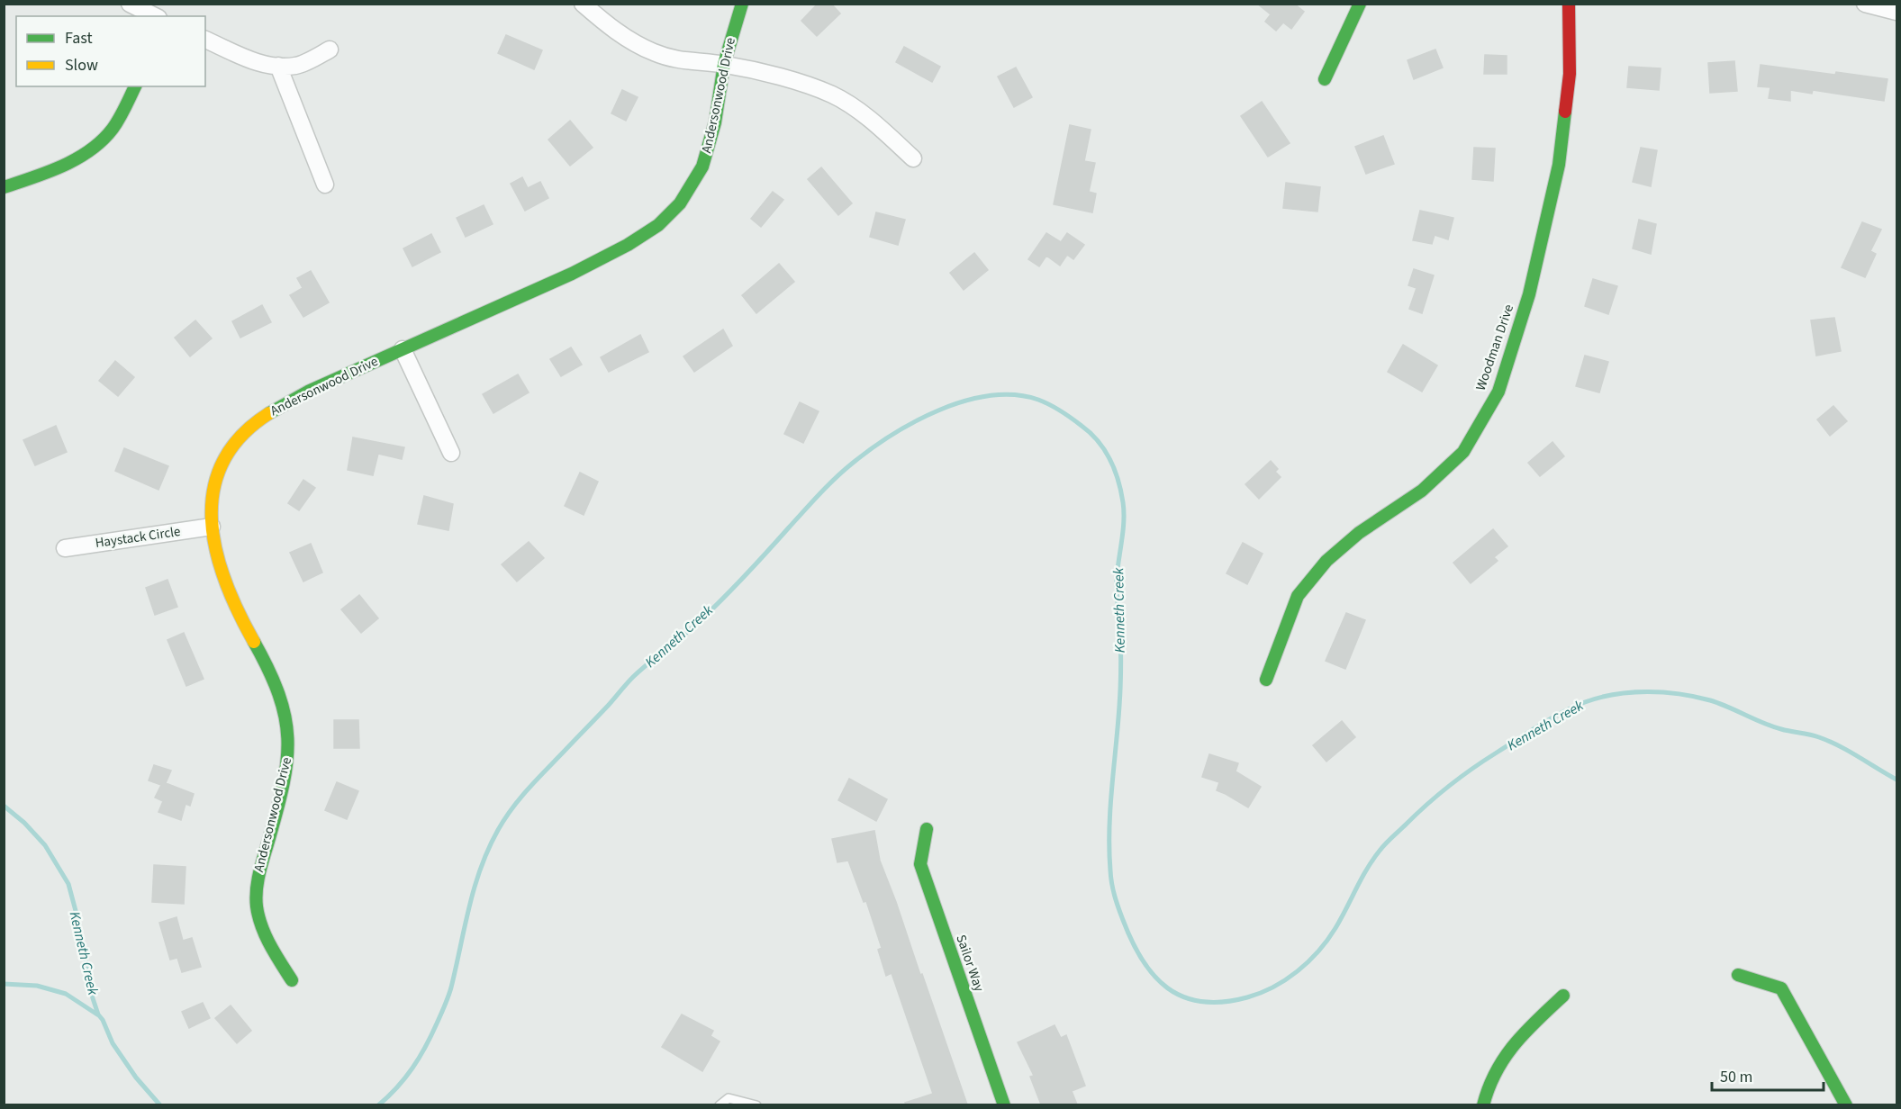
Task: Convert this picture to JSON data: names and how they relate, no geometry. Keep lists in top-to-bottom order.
{
  "streets": {
    "street": [
      "Andersonwood Drive",
      "Woodman Drive",
      "Haystack Circle",
      "Sailor Way"
    ]
  },
  "crossings": [
    ["Andersonwood Drive", "Haystack Circle"]
  ],
  "water": ["Kenneth Creek"],
  "legend": ["Fast", "Slow"],
  "scale_bar": "50 m"
}
